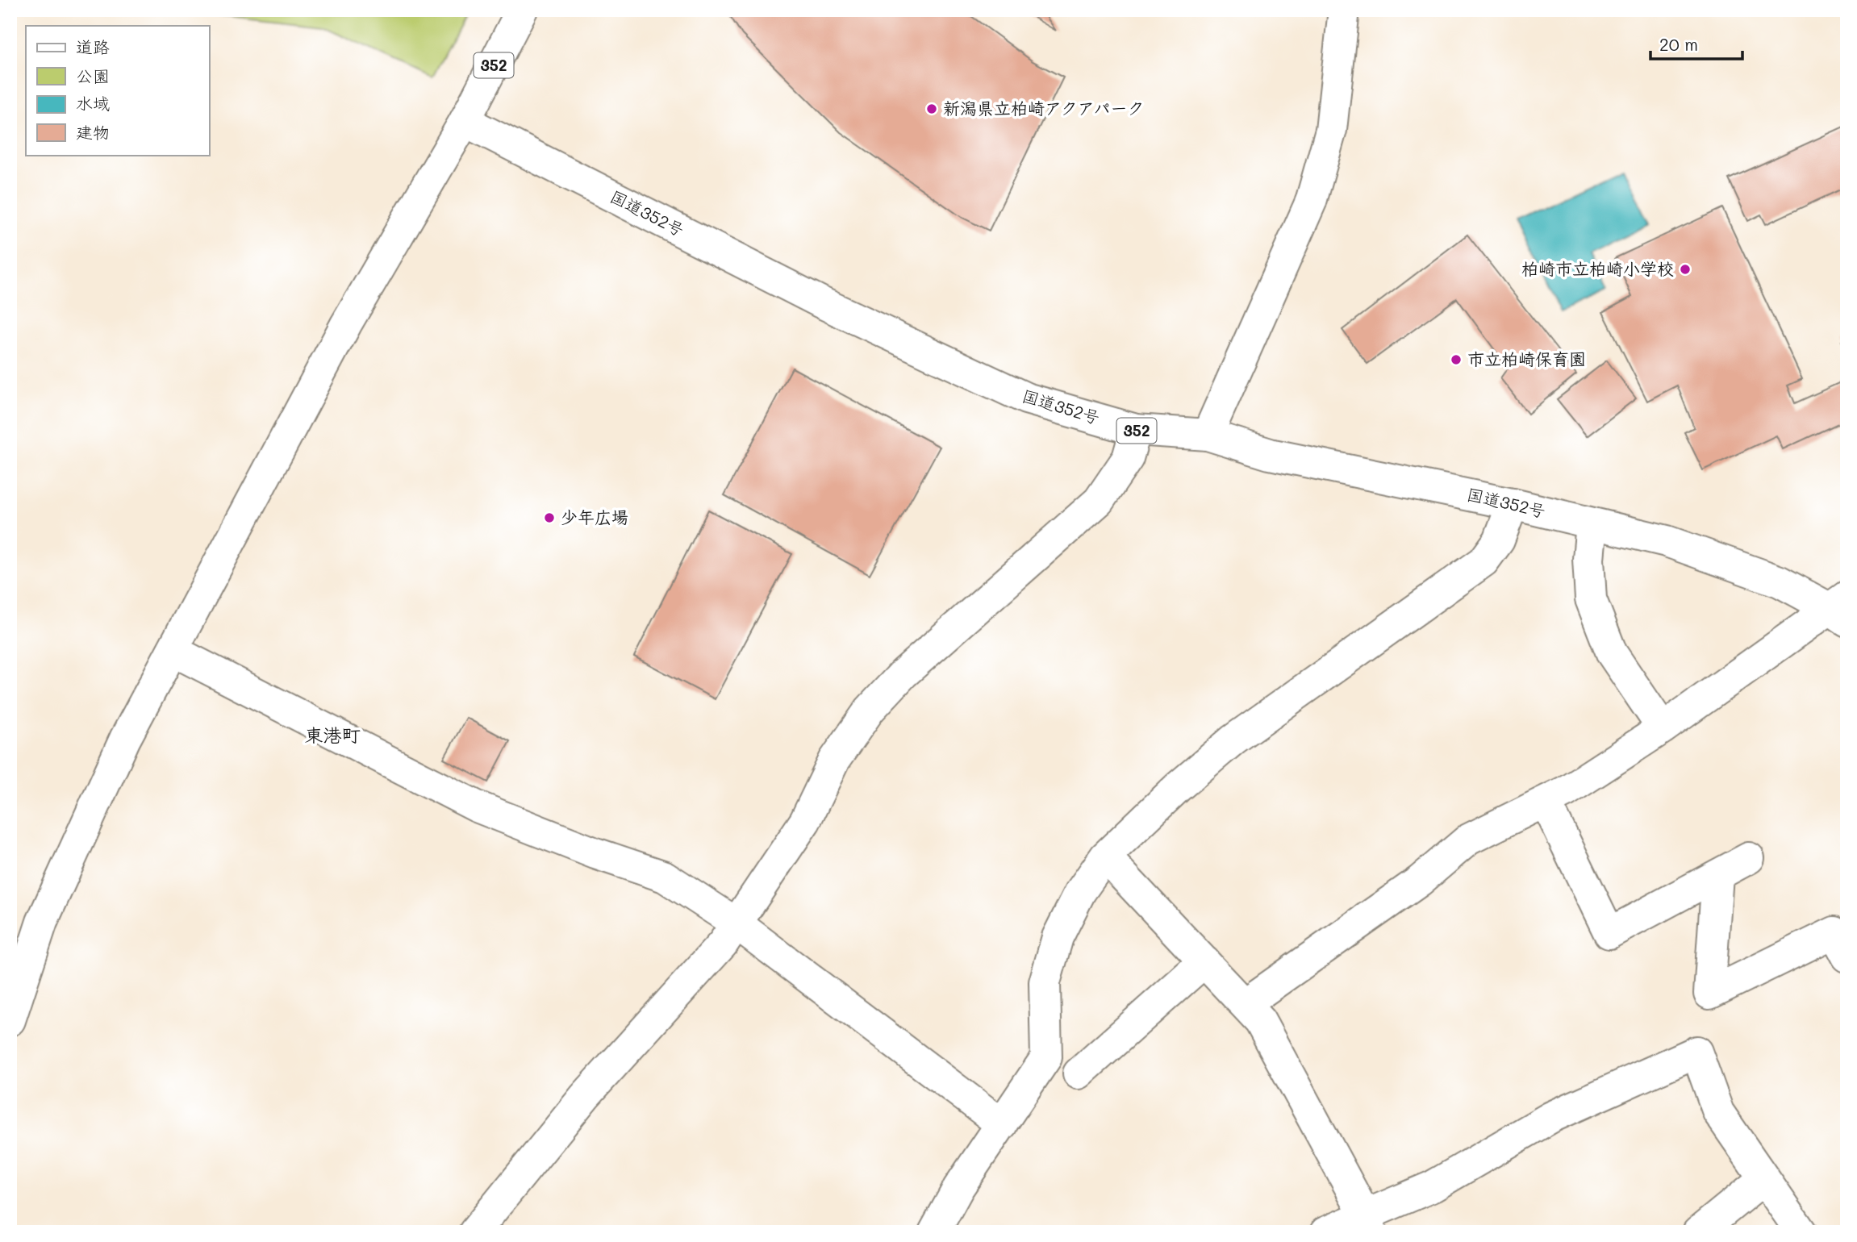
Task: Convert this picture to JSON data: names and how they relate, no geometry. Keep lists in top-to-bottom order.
{
  "streets": {
    "main road": ["352", "国道352号"]
  },
  "crossings": [
    ["352", "国道352号"]
  ],
  "districts": ["東港町"],
  "places": [
    "新潟県立柏崎アクアパーク",
    "柏崎市立柏崎小学校",
    "市立柏崎保育園",
    "少年広場"
  ],
  "legend": [
    "道路",
    "公園",
    "水域",
    "建物"
  ],
  "scale_bar": "20 m"
}
